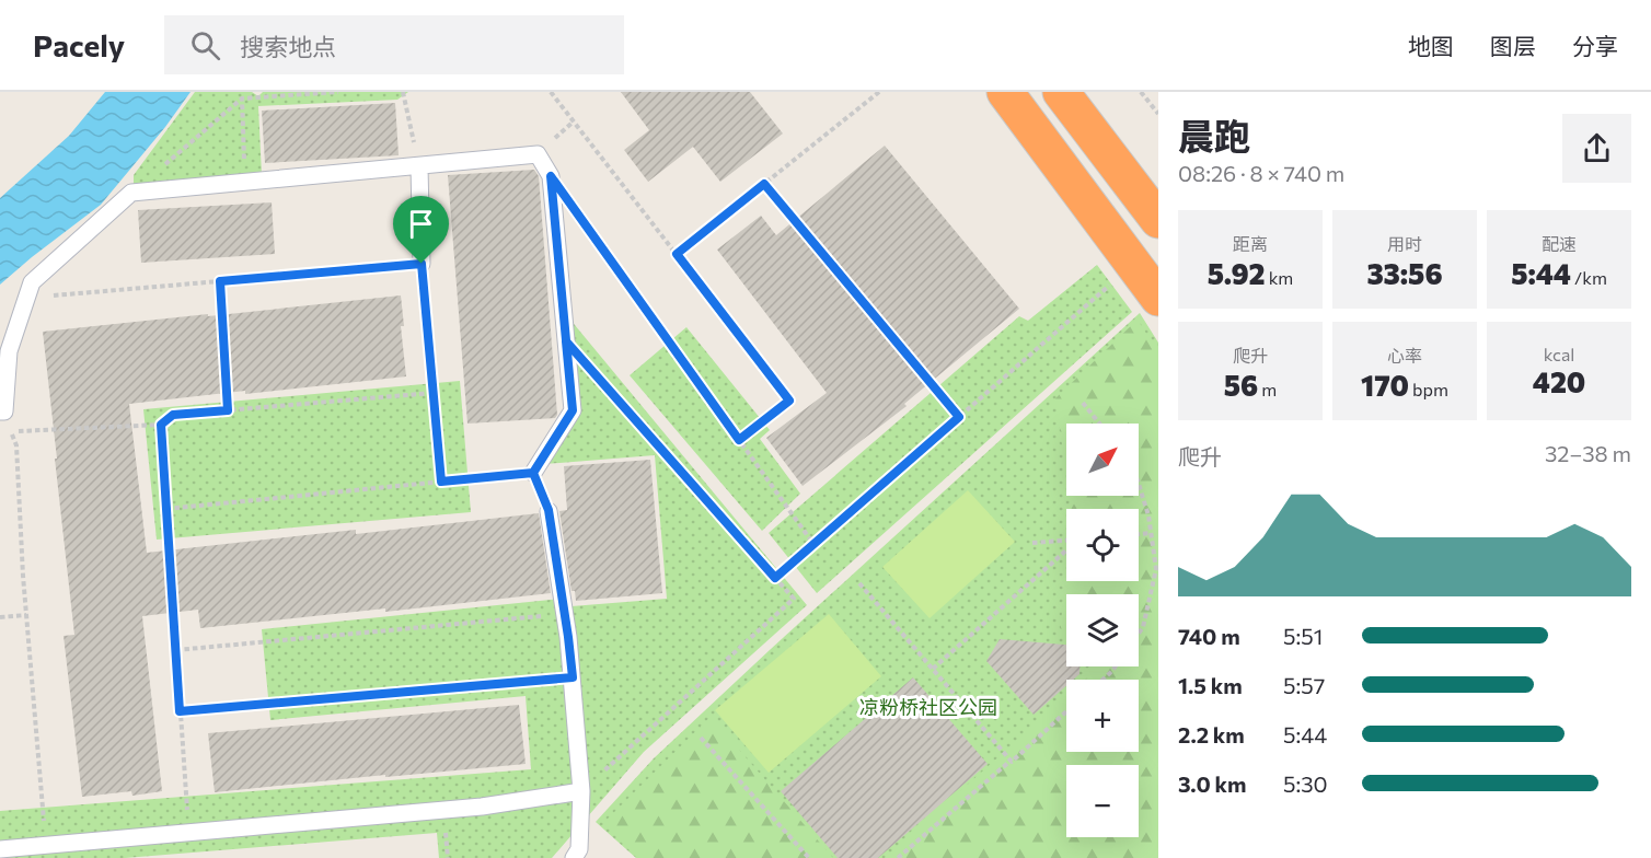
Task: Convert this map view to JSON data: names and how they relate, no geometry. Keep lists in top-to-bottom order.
{
  "parks": ["凉粉桥社区公园"],
  "north": "top right",
  "page": {
    "header": "Pacely",
    "search": "搜索地点",
    "nav": ["地图", "图层", "分享"],
    "heading": ["晨跑", "08:26 · 8 × 740 m"],
    "stats": [
      ["距离", "5.92 km"],
      ["用时", "33:56"],
      ["配速", "5:44 /km"],
      ["爬升", "56 m"],
      ["心率", "170 bpm"],
      ["kcal", "420"]
    ],
    "map_buttons": ["+", "−"],
    "chart": ["爬升", "32–38 m"],
    "list": [
      {
        "name": "740 m",
        "note": "5:51"
      },
      {
        "name": "1.5 km",
        "note": "5:57"
      },
      {
        "name": "2.2 km",
        "note": "5:44"
      },
      {
        "name": "3.0 km",
        "note": "5:30"
      }
    ]
  }
}
